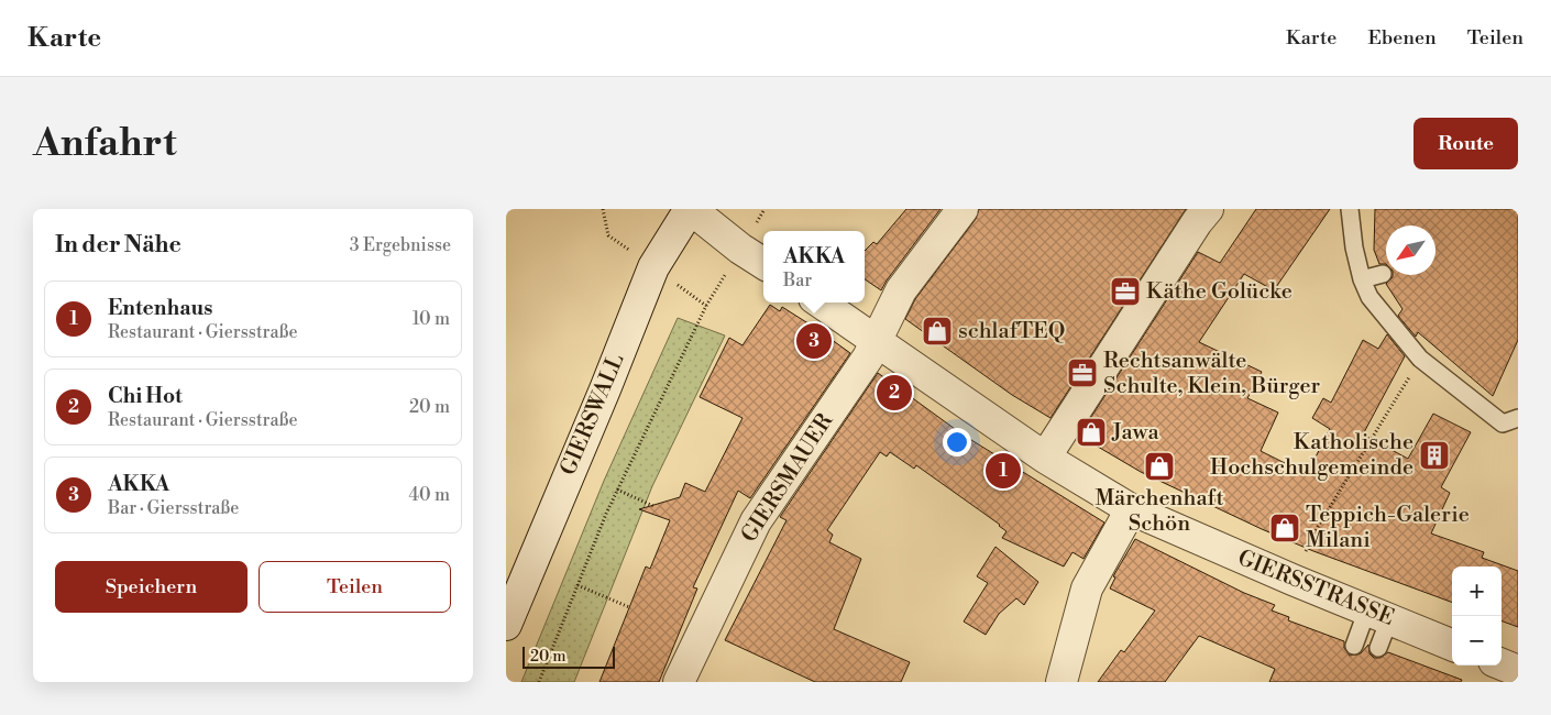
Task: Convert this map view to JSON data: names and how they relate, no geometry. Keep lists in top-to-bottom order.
{
  "streets": {
    "street": ["GIERSWALL", "GIERSMAUER", "GIERSSTRASSE"]
  },
  "crossings": [
    ["GIERSMAUER", "GIERSSTRASSE"]
  ],
  "places": {
    "office": ["Käthe Golücke", "Rechtsanwälte Schulte, Klein, Bürger"],
    "shop": [
      "schlafTEQ",
      "Jawa",
      "Märchenhaft Schön",
      "Teppich-Galerie Milani"
    ],
    "building": ["Katholische Hochschulgemeinde"]
  },
  "scale_bar": "20 m",
  "north": "bottom left",
  "page": {
    "header": "Karte",
    "nav": ["Karte", "Ebenen", "Teilen"],
    "buttons": [
      "Route",
      ["Speichern", "Teilen"]
    ],
    "title": "Anfahrt",
    "heading": ["In der Nähe", "3 Ergebnisse"],
    "popup": ["AKKA", "Bar"],
    "list": [
      {
        "mark": "1",
        "name": "Entenhaus",
        "note": "Restaurant · Giersstraße",
        "value": "10 m"
      },
      {
        "mark": "2",
        "name": "Chi Hot",
        "note": "Restaurant · Giersstraße",
        "value": "20 m"
      },
      {
        "mark": "3",
        "name": "AKKA",
        "note": "Bar · Giersstraße",
        "value": "40 m"
      }
    ],
    "pins": ["3", "2", "1"],
    "map_buttons": ["+", "−"],
    "scale": "20 m"
  }
}
